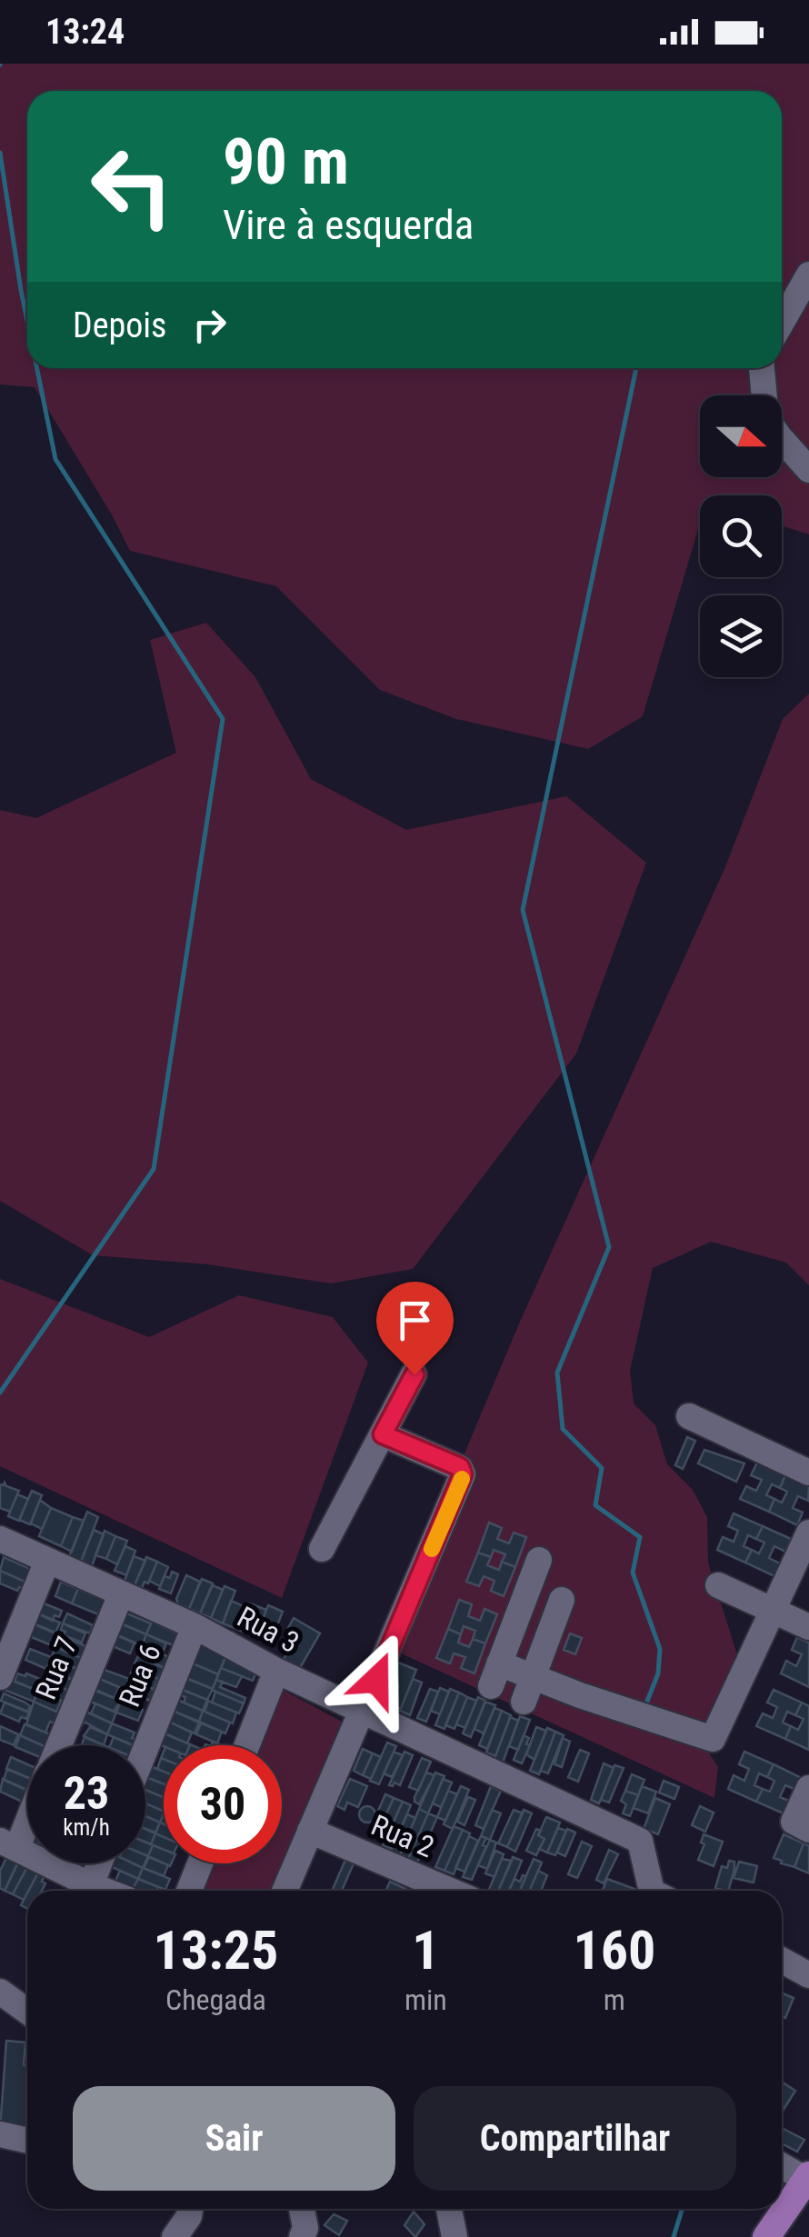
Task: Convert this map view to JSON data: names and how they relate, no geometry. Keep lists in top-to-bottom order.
{
  "streets": {
    "street": [
      "Rua 3",
      "Rua 7",
      "Rua 6",
      "Rua 2"
    ]
  },
  "crossings": [
    ["Rua 3", "Rua 7"],
    ["Rua 3", "Rua 6"]
  ],
  "north": "right",
  "page": {
    "status": "13:24",
    "turn": ["90 m", "Vire à esquerda"],
    "then": "Depois",
    "speed": "23 km/h",
    "limit": "30",
    "eta": [
      "13:25",
      "Chegada",
      "1",
      "min",
      "160",
      "m"
    ],
    "buttons": ["Sair", "Compartilhar"]
  }
}
